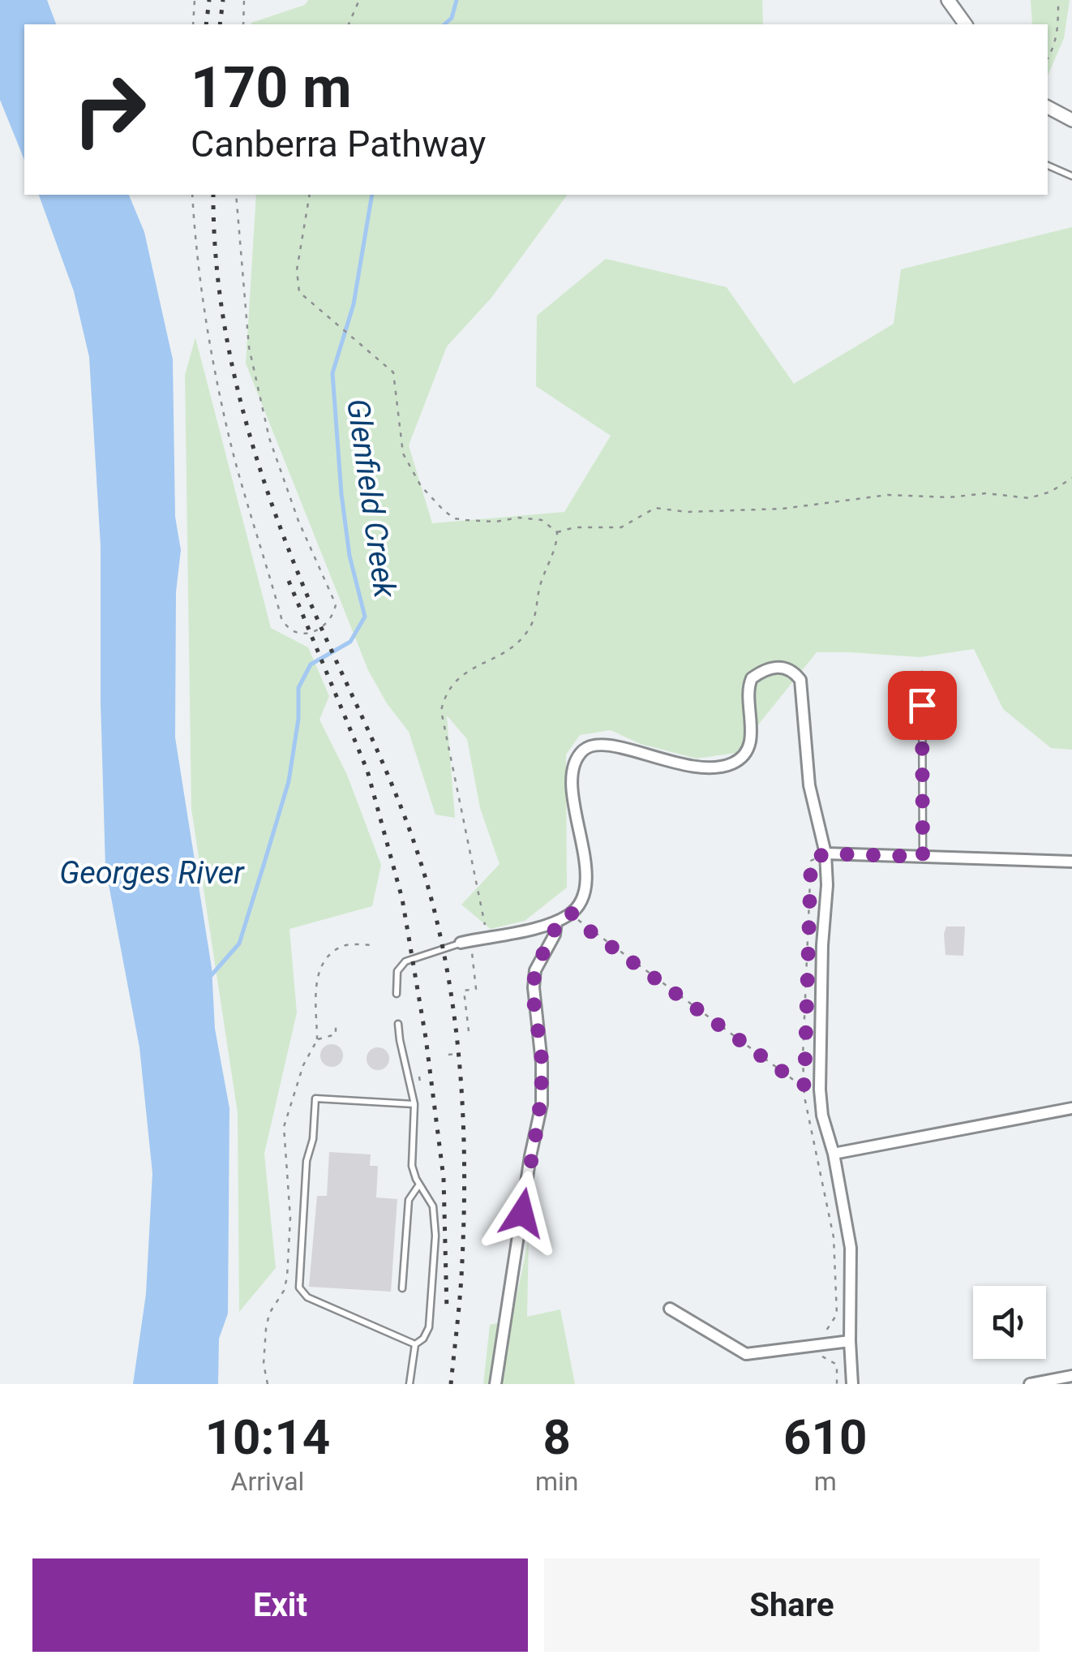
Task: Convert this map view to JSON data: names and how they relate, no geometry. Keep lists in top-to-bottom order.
{
  "water": ["Glenfield Creek", "Georges River"],
  "page": {
    "turn": ["170 m", "Canberra Pathway"],
    "eta": [
      "10:14",
      "Arrival",
      "8",
      "min",
      "610",
      "m"
    ],
    "buttons": ["Exit", "Share"]
  }
}
